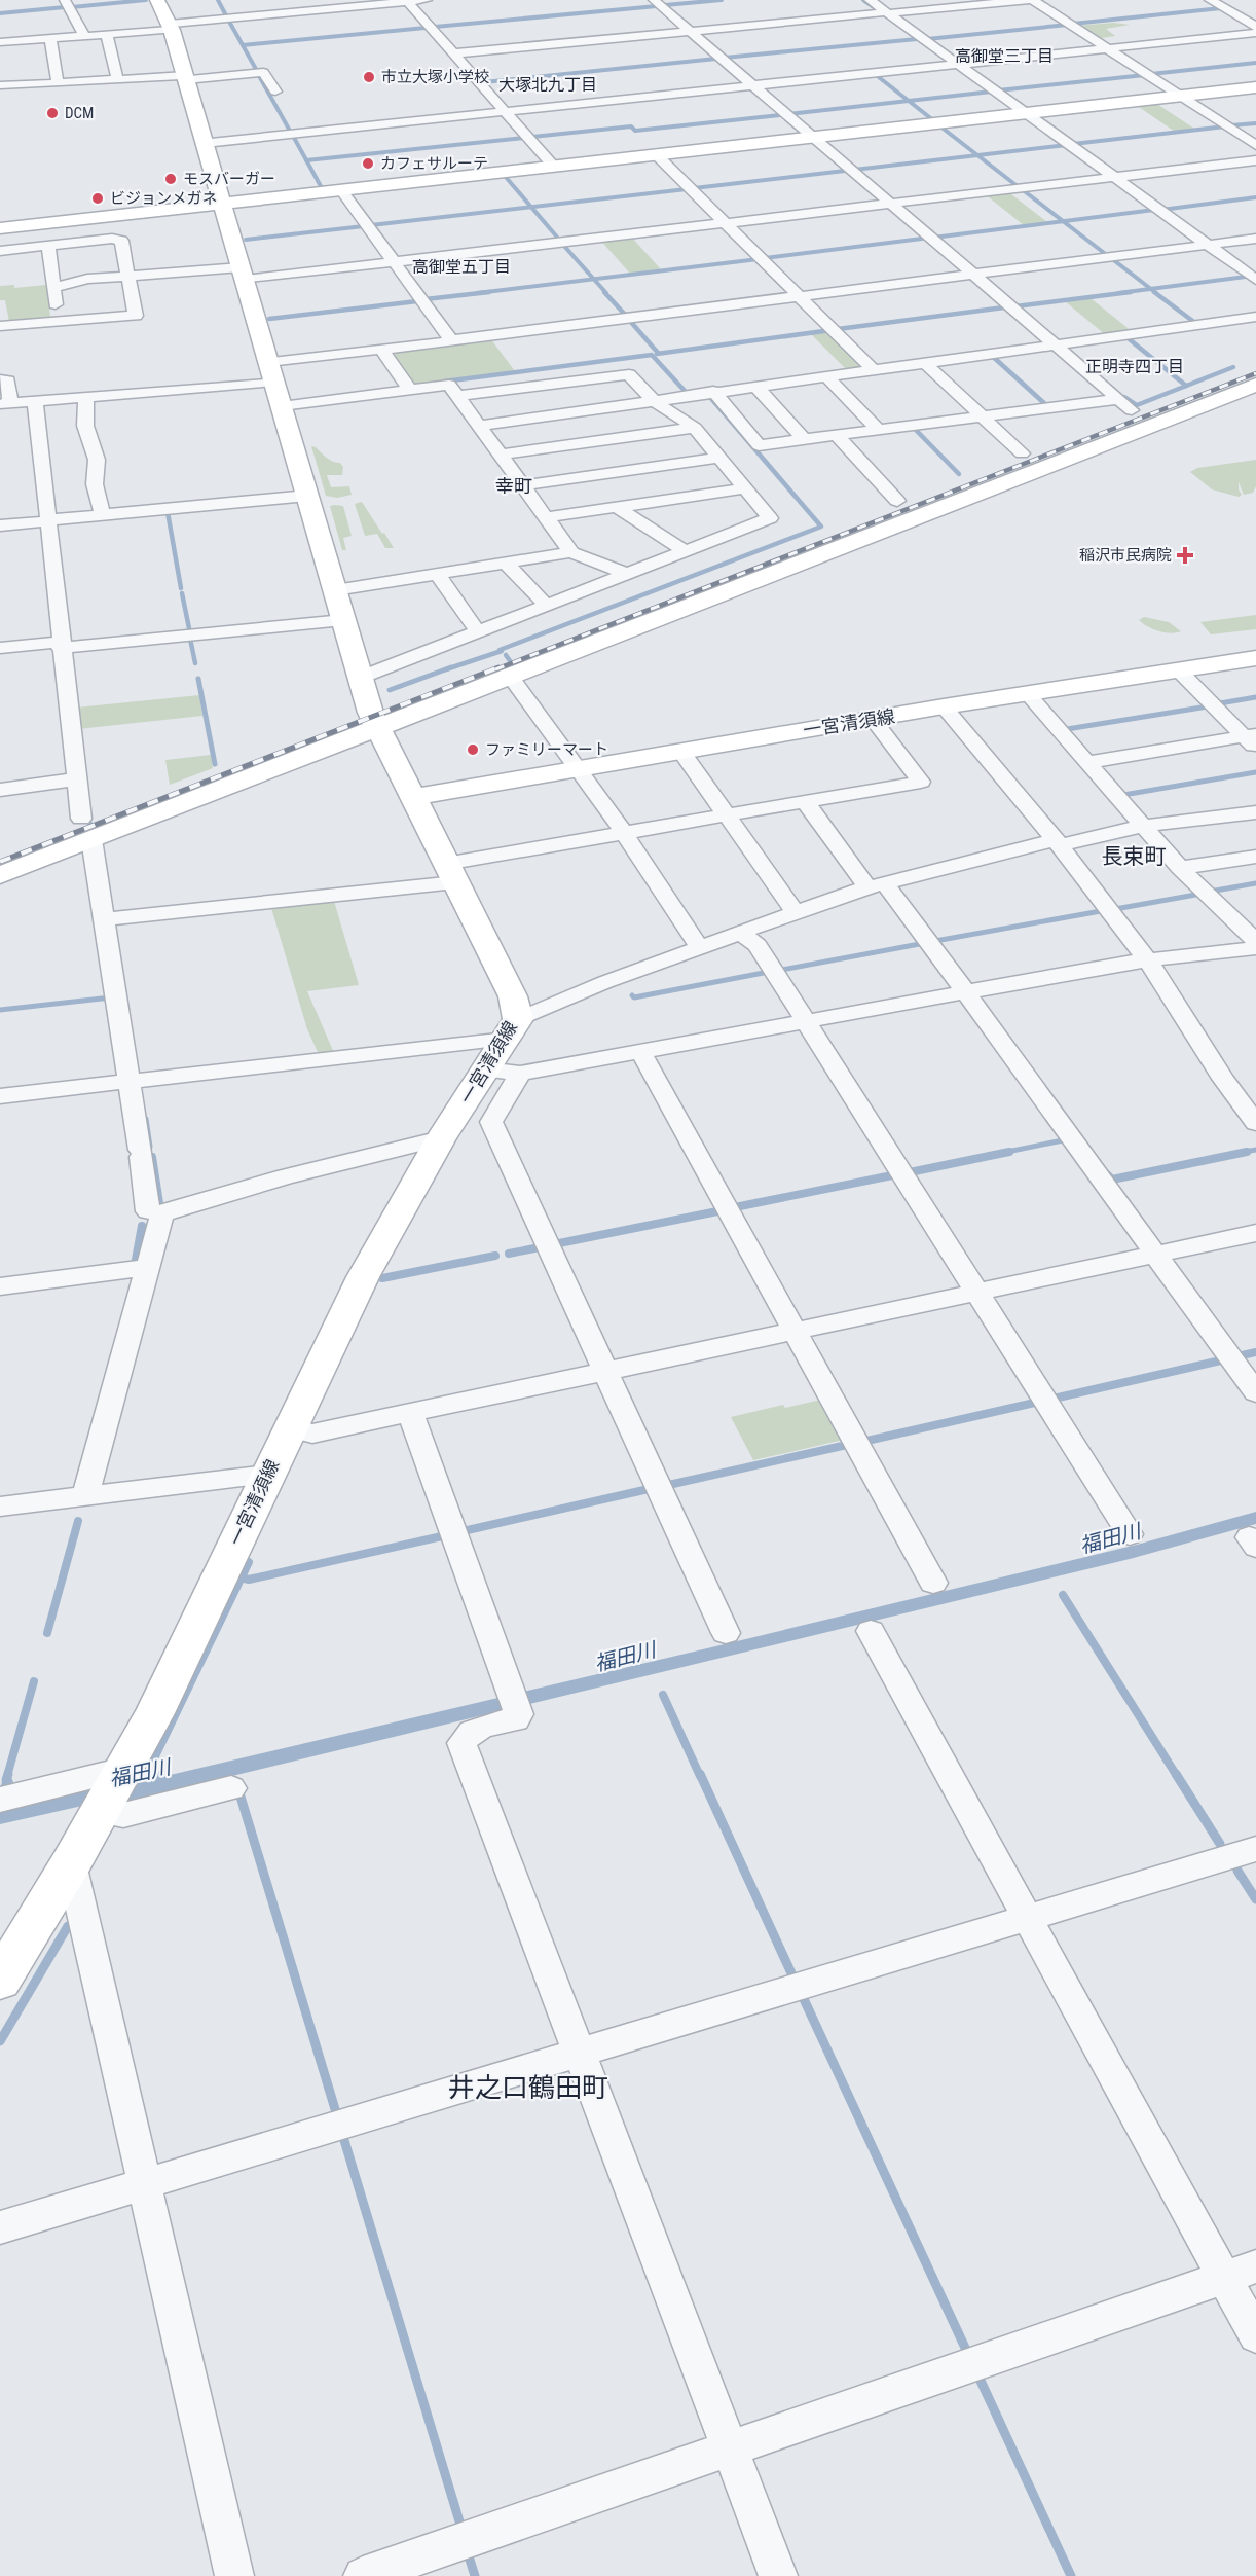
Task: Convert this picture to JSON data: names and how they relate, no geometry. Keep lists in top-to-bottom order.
{
  "streets": {
    "street": ["一宮清須線"]
  },
  "districts": [
    "高御堂三丁目",
    "大塚北九丁目",
    "高御堂五丁目",
    "正明寺四丁目",
    "幸町",
    "長束町",
    "井之口鶴田町"
  ],
  "water": ["福田川"],
  "places": {
    "other": [
      "市立大塚小学校",
      "DCM",
      "カフェサルーテ",
      "モスバーガー",
      "ビジョンメガネ",
      "ファミリーマート"
    ],
    "health": ["稲沢市民病院"]
  }
}
